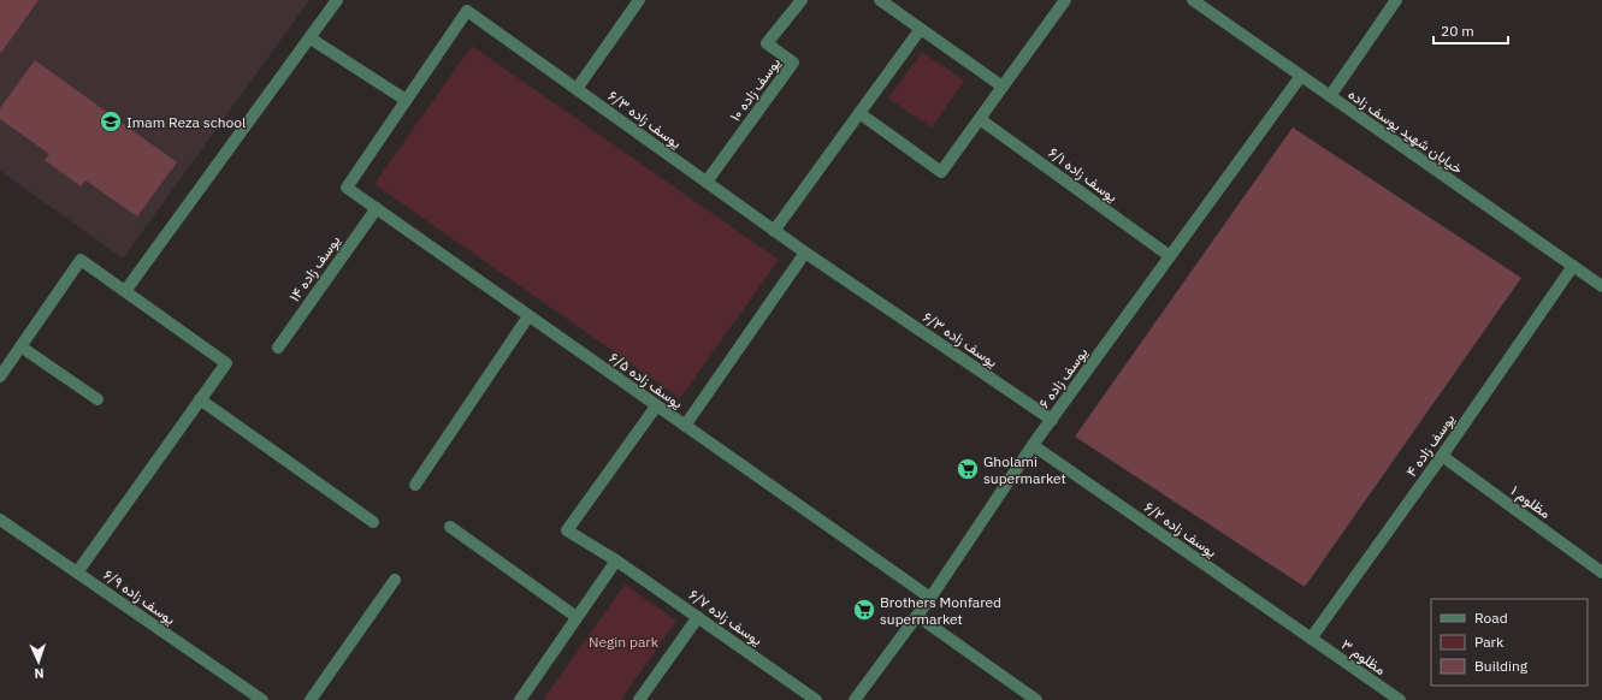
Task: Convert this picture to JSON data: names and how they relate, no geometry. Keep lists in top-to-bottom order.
{
  "streets": {
    "street": [
      "یوسف زاده ۱۰",
      "یوسف زاده ۶/۳",
      "خیابان شهید یوسف زاده",
      "یوسف زاده ۶/۱",
      "یوسف زاده ۱۴",
      "یوسف زاده ۶",
      "یوسف زاده ۶/۵",
      "یوسف زاده ۴",
      "مظلوم ۱",
      "یوسف زاده ۶/۲",
      "یوسف زاده ۶/۹",
      "یوسف زاده ۶/۷",
      "مظلوم ۳"
    ]
  },
  "crossings": [
    ["یوسف زاده ۱۰", "یوسف زاده ۶/۳"],
    ["یوسف زاده ۶/۳", "یوسف زاده ۶"],
    ["یوسف زاده ۶/۳", "یوسف زاده ۶/۵"],
    ["خیابان شهید یوسف زاده", "یوسف زاده ۶"],
    ["خیابان شهید یوسف زاده", "یوسف زاده ۴"],
    ["یوسف زاده ۶/۱", "یوسف زاده ۶"],
    ["یوسف زاده ۱۴", "یوسف زاده ۶/۵"],
    ["یوسف زاده ۶", "یوسف زاده ۶/۵"],
    ["یوسف زاده ۶", "یوسف زاده ۶/۲"],
    ["یوسف زاده ۶/۵", "یوسف زاده ۶/۷"],
    ["یوسف زاده ۴", "مظلوم ۱"],
    ["یوسف زاده ۴", "یوسف زاده ۶/۲"],
    ["یوسف زاده ۴", "مظلوم ۳"],
    ["یوسف زاده ۶/۲", "مظلوم ۳"]
  ],
  "parks": ["Negin park"],
  "places": {
    "school or university": ["Imam Reza school"],
    "supermarket": ["Gholami supermarket", "Brothers Monfared supermarket"]
  },
  "legend": ["Road", "Park", "Building"],
  "scale_bar": "20 m",
  "north": "bottom"
}
